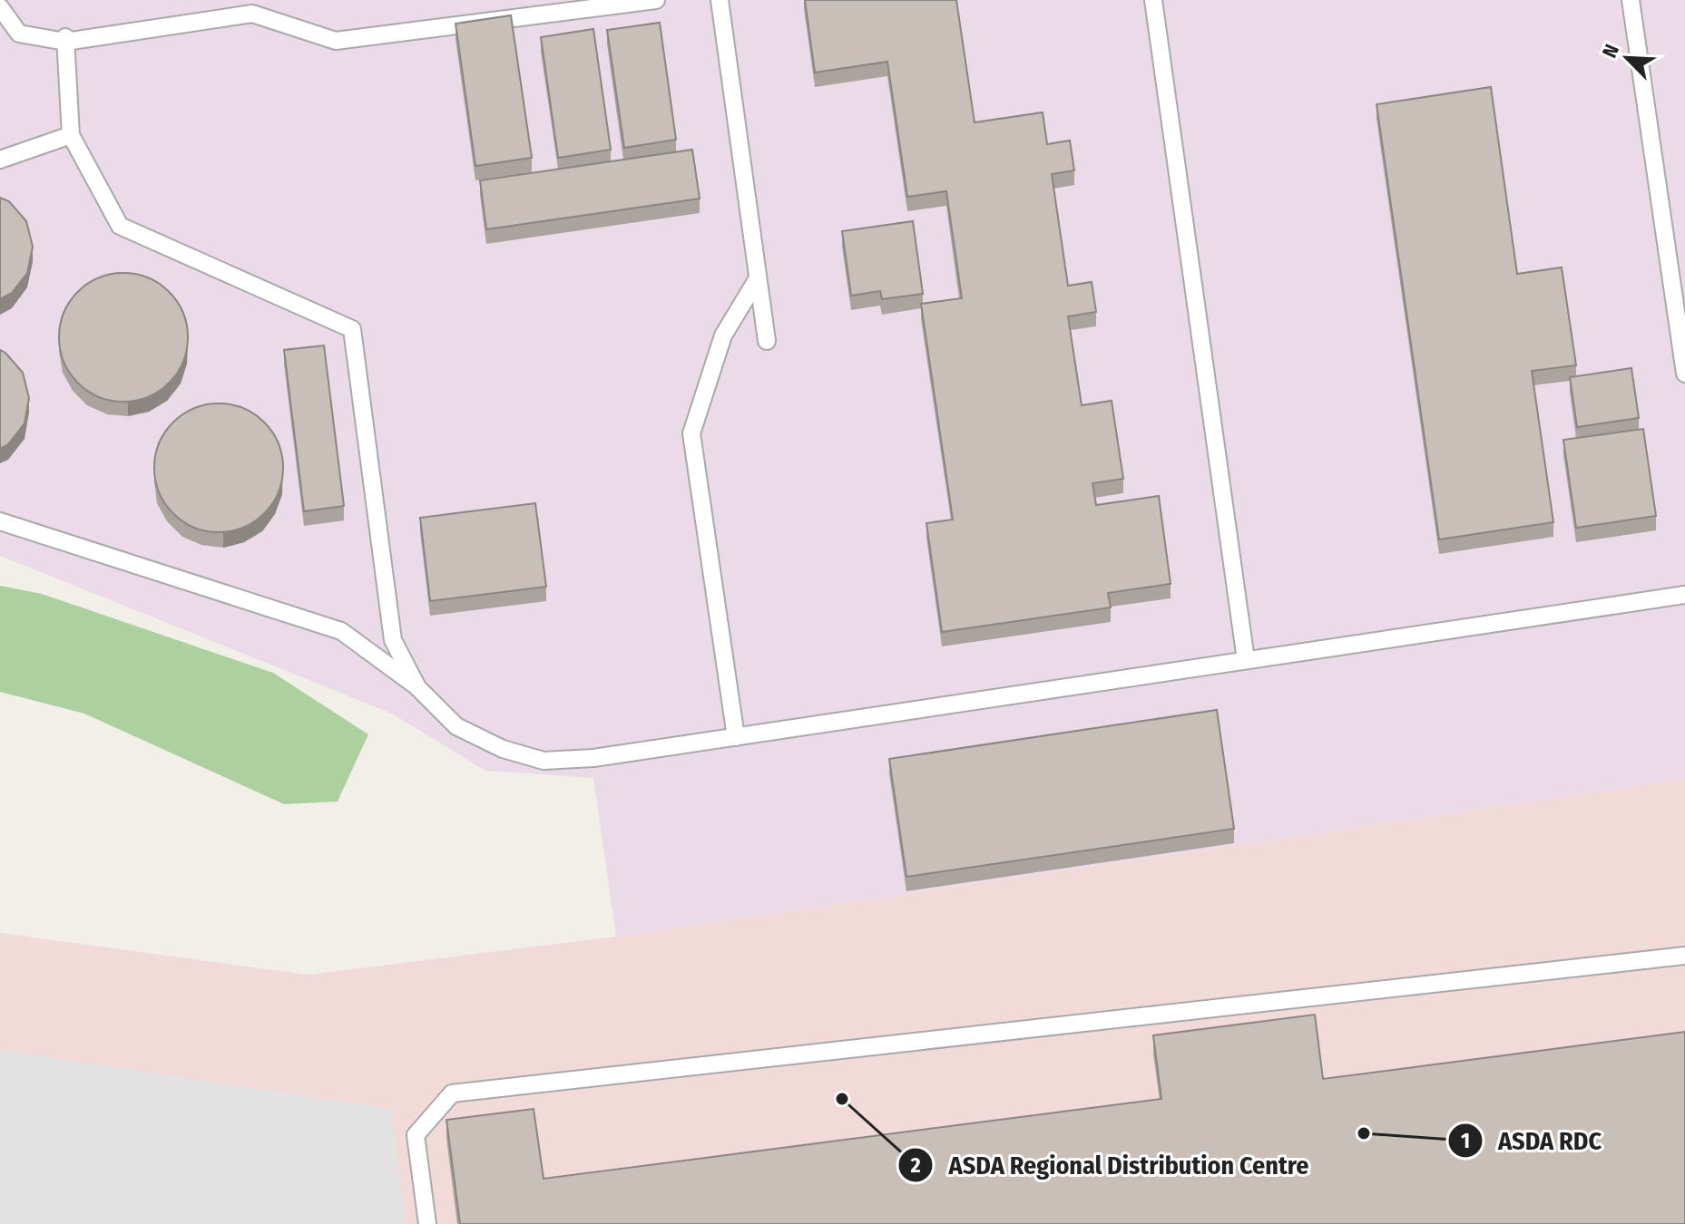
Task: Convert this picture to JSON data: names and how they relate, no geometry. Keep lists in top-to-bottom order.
{
  "places": ["ASDA Regional Distribution Centre", "ASDA RDC"],
  "north": "top left"
}
